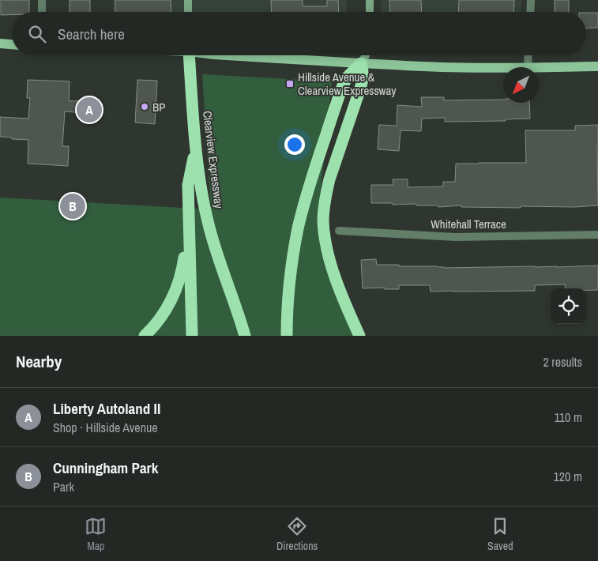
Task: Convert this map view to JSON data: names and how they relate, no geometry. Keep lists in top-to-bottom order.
{
  "streets": {
    "highway": ["Clearview Expressway"],
    "street": ["Whitehall Terrace"]
  },
  "places": {
    "transit": ["Hillside Avenue & Clearview Expressway"],
    "other": ["BP"]
  },
  "north": "bottom left",
  "page": {
    "search": "Search here",
    "pins": ["A", "B"],
    "heading": ["Nearby", "2 results"],
    "list": [
      {
        "mark": "A",
        "name": "Liberty Autoland II",
        "note": "Shop · Hillside Avenue",
        "value": "110 m"
      },
      {
        "mark": "B",
        "name": "Cunningham Park",
        "note": "Park",
        "value": "120 m"
      }
    ],
    "nav": ["Map", "Directions", "Saved"]
  }
}
